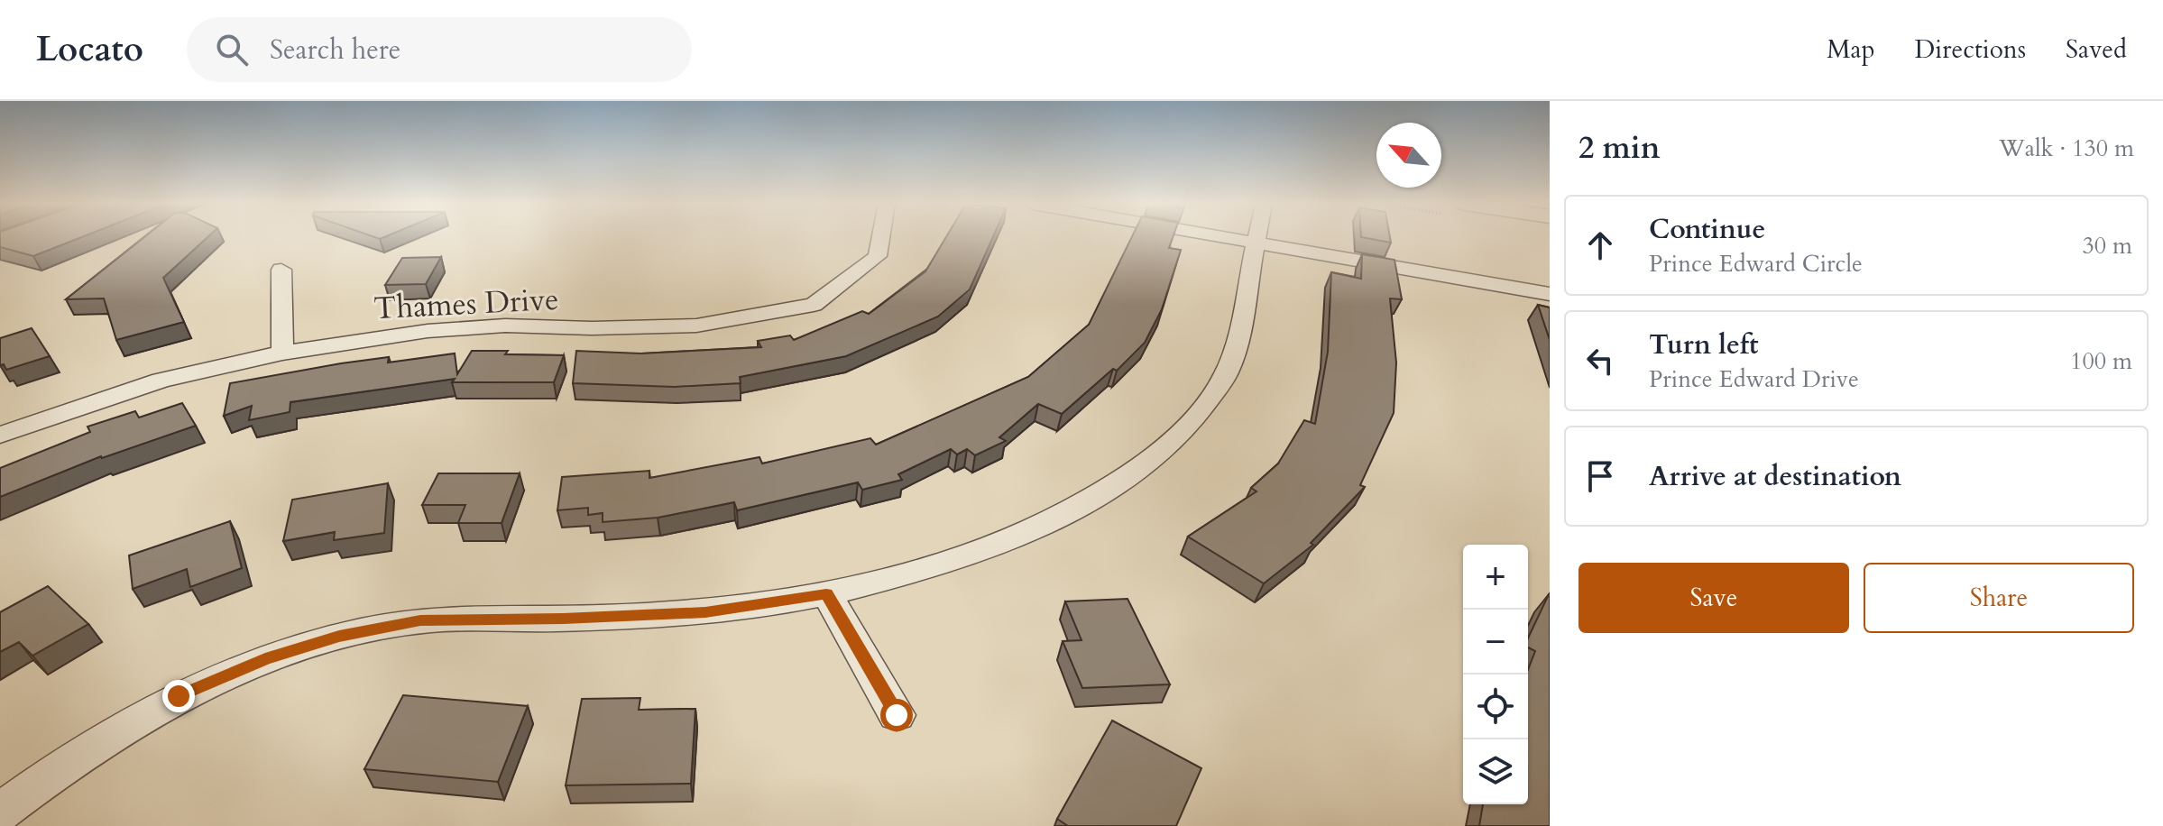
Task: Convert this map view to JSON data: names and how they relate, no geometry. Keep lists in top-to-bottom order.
{
  "streets": {
    "street": ["Thames Drive"]
  },
  "north": "top left",
  "page": {
    "header": "Locato",
    "search": "Search here",
    "nav": ["Map", "Directions", "Saved"],
    "heading": ["2 min", "Walk · 130 m"],
    "list": [
      ["Continue", "Prince Edward Circle", "30 m"],
      ["Turn left", "Prince Edward Drive", "100 m"],
      "Arrive at destination"
    ],
    "buttons": ["Save", "Share"],
    "map_buttons": ["+", "−"]
  }
}
